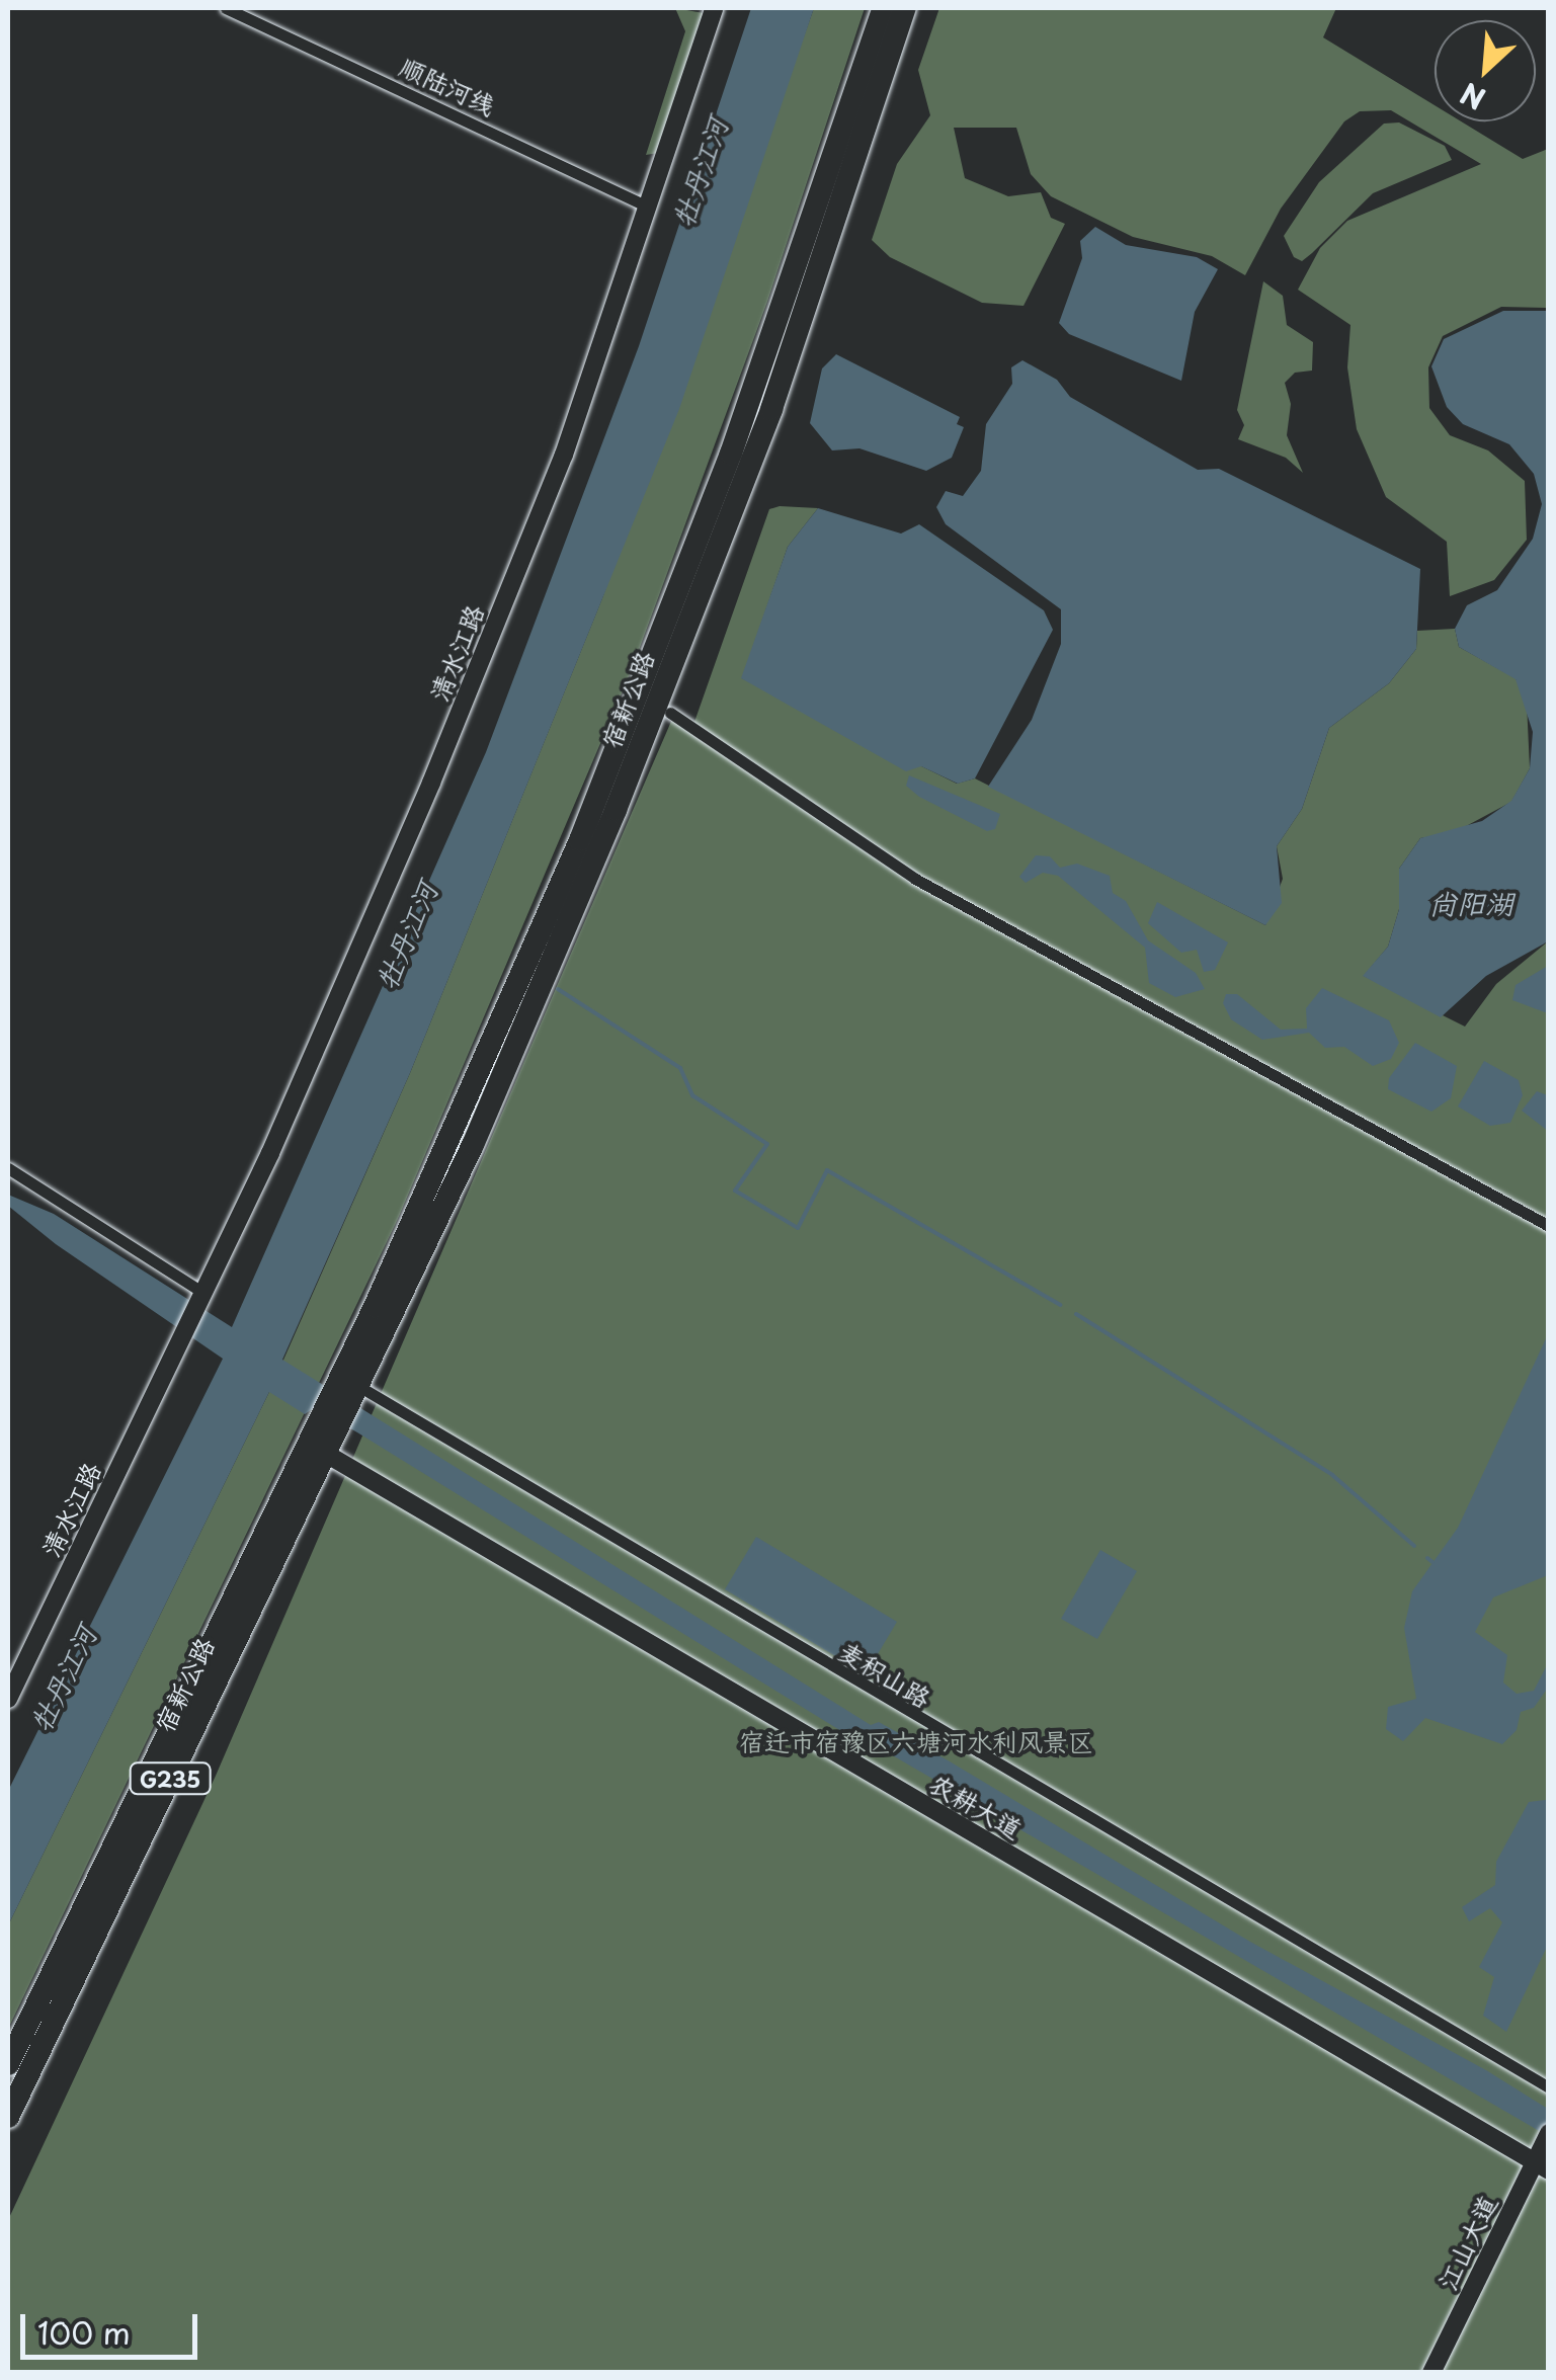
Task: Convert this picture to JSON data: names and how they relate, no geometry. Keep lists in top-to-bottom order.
{
  "streets": {
    "highway": ["宿新公路", "G235"],
    "street": [
      "顺陆河线",
      "清水江路",
      "麦积山路",
      "农耕大道",
      "江山大道"
    ]
  },
  "crossings": [
    ["顺陆河线", "清水江路"],
    ["宿新公路", "麦积山路"],
    ["宿新公路", "农耕大道"],
    ["农耕大道", "江山大道"]
  ],
  "water": ["牡丹江河", "尚阳湖"],
  "parks": ["宿迁市宿豫区六塘河水利风景区"],
  "scale_bar": "100 m",
  "north": "bottom left"
}
